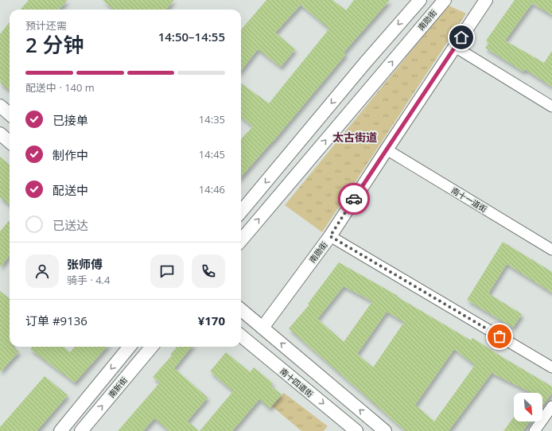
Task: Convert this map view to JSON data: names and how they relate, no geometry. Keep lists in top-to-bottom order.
{
  "streets": {
    "main road": ["南勋街", "南十四道街", "南新街"],
    "street": ["南十一道街"]
  },
  "crossings": [
    ["南勋街", "南十一道街"]
  ],
  "districts": ["太古街道"],
  "north": "bottom right",
  "page": {
    "heading": ["2 分钟", "预计还需", "14:50–14:55"],
    "panel": [
      "张师傅",
      "骑手 · 4.4",
      "订单 #9136",
      "¥170"
    ],
    "bar": "配送中 · 140 m",
    "list": [
      ["已接单", "14:35"],
      ["制作中", "14:45"],
      ["配送中", "14:46"],
      "已送达"
    ]
  }
}
